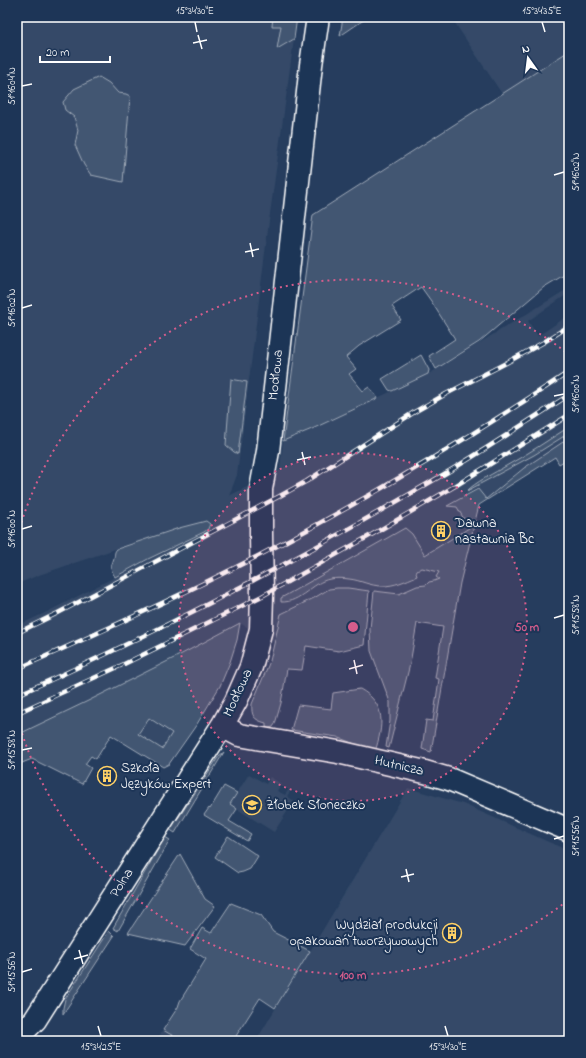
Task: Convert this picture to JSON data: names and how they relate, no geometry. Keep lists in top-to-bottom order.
{
  "streets": {
    "street": ["Modłowa", "Hutnicza", "Polna"]
  },
  "crossings": [
    ["Modłowa", "Hutnicza"],
    ["Modłowa", "Polna"],
    ["Hutnicza", "Polna"]
  ],
  "places": {
    "building": ["Dawna nastawnia Bc", "Szkoła Języków Expert", "Wydział produkcji opakowań tworzywowych"],
    "school or university": ["Żłobek Słoneczko"]
  },
  "scale_bar": "20 m",
  "north": "top",
  "coordinates": [
    "15°34'30\"E",
    "15°34'35\"E",
    "51°16'04\"N",
    "51°16'02\"N",
    "51°16'00\"N",
    "51°15'58\"N",
    "51°15'56\"N",
    "15°34'25\"E"
  ],
  "rings": ["50 m", "100 m"]
}
